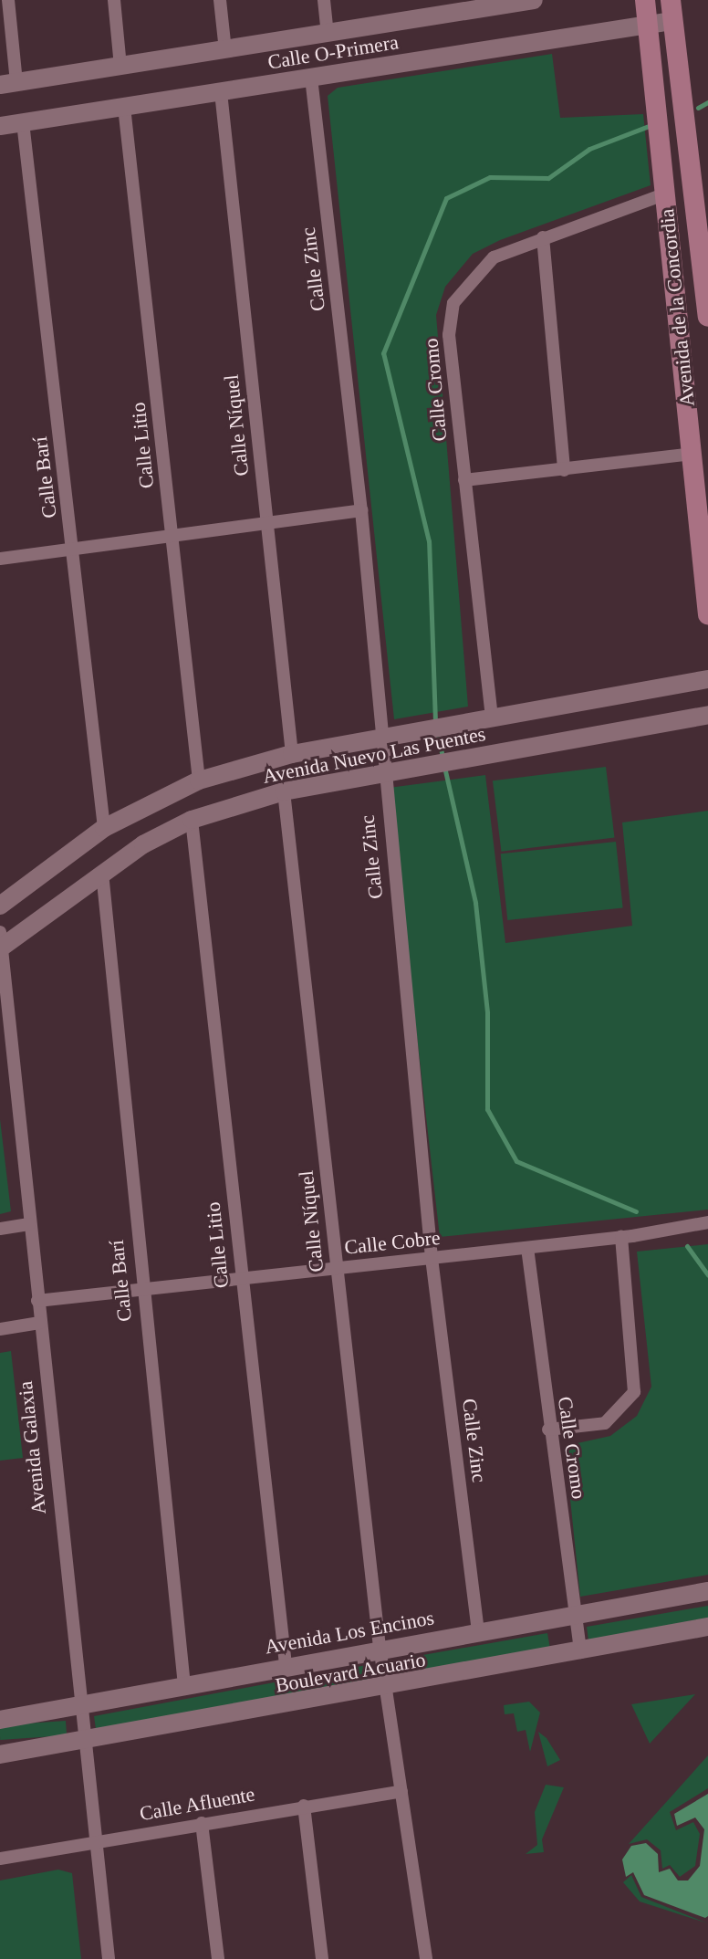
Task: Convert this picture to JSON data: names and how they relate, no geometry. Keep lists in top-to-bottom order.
{
  "streets": {
    "main road": ["Avenida de la Concordia"],
    "street": [
      "Calle O-Primera",
      "Calle Zinc",
      "Calle Cromo",
      "Calle Níquel",
      "Calle Litio",
      "Calle Barí",
      "Avenida Nuevo Las Puentes",
      "Calle Cobre",
      "Avenida Galaxia",
      "Avenida Los Encinos",
      "Boulevard Acuario",
      "Calle Afluente"
    ]
  },
  "crossings": [
    ["Calle O-Primera", "Calle Zinc"],
    ["Calle O-Primera", "Avenida de la Concordia"],
    ["Calle O-Primera", "Calle Níquel"],
    ["Calle O-Primera", "Calle Litio"],
    ["Calle O-Primera", "Calle Barí"],
    ["Calle Zinc", "Avenida Nuevo Las Puentes"],
    ["Calle Zinc", "Calle Cobre"],
    ["Calle Zinc", "Avenida Los Encinos"],
    ["Avenida de la Concordia", "Calle Cromo"],
    ["Calle Cromo", "Avenida Nuevo Las Puentes"],
    ["Calle Cromo", "Calle Cobre"],
    ["Calle Cromo", "Avenida Los Encinos"],
    ["Calle Cromo", "Boulevard Acuario"],
    ["Calle Níquel", "Avenida Nuevo Las Puentes"],
    ["Calle Níquel", "Calle Cobre"],
    ["Calle Níquel", "Avenida Los Encinos"],
    ["Calle Níquel", "Boulevard Acuario"],
    ["Calle Níquel", "Calle Afluente"],
    ["Calle Litio", "Avenida Nuevo Las Puentes"],
    ["Calle Litio", "Calle Cobre"],
    ["Calle Litio", "Avenida Los Encinos"],
    ["Calle Barí", "Avenida Nuevo Las Puentes"],
    ["Calle Barí", "Calle Cobre"],
    ["Calle Barí", "Avenida Los Encinos"],
    ["Avenida Nuevo Las Puentes", "Avenida Galaxia"],
    ["Calle Cobre", "Avenida Galaxia"],
    ["Avenida Galaxia", "Avenida Los Encinos"],
    ["Avenida Galaxia", "Boulevard Acuario"],
    ["Avenida Galaxia", "Calle Afluente"]
  ]
}
